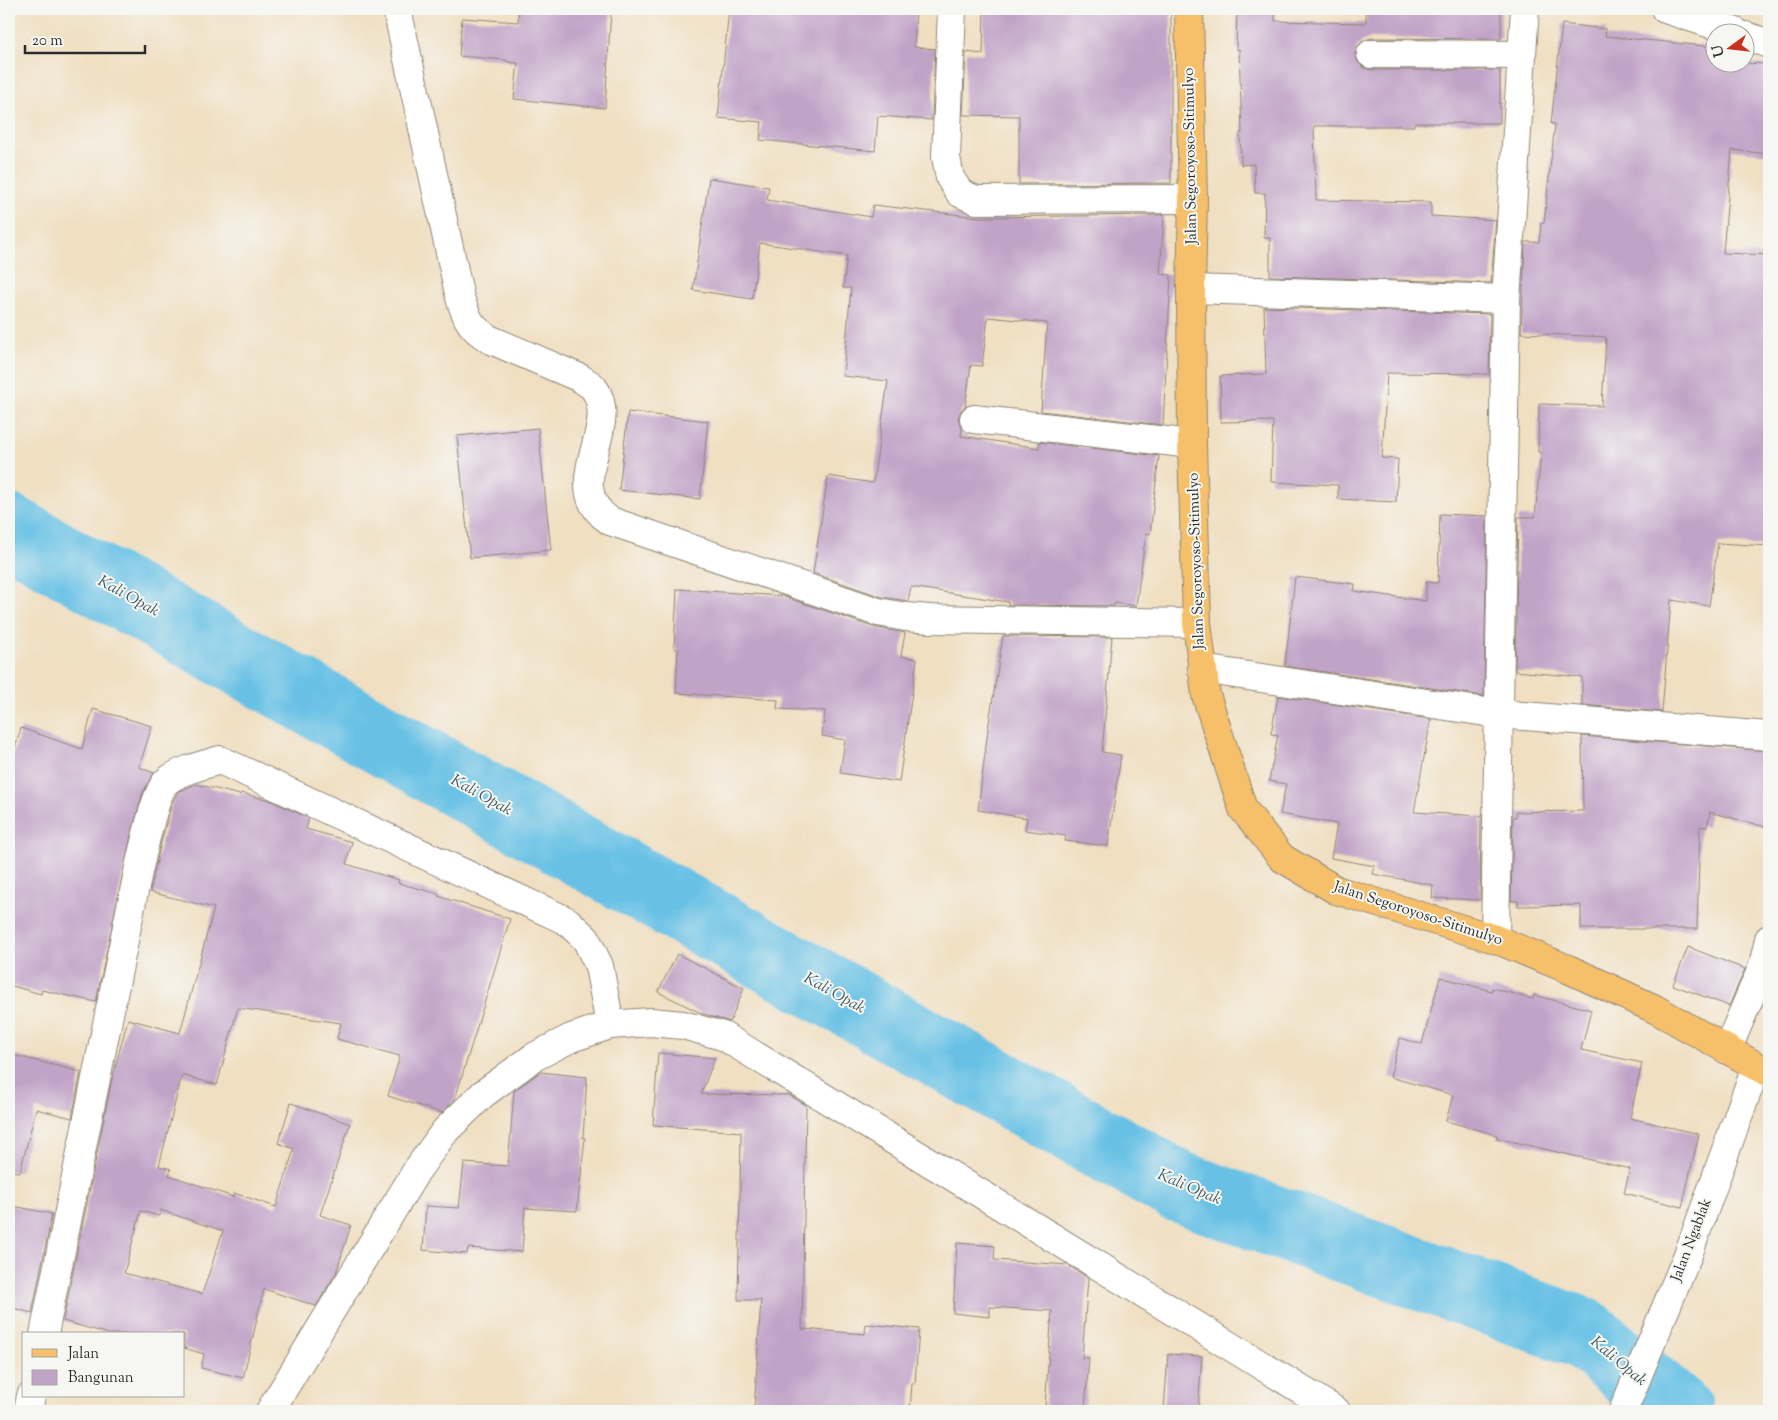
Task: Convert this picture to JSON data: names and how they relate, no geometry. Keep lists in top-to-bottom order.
{
  "streets": {
    "main road": ["Jalan Segoroyoso-Sitimulyo"],
    "street": ["Jalan Ngablak"]
  },
  "crossings": [
    ["Jalan Segoroyoso-Sitimulyo", "Jalan Ngablak"]
  ],
  "water": ["Kali Opak"],
  "legend": ["Jalan", "Bangunan"],
  "scale_bar": "20 m",
  "north": "left"
}
